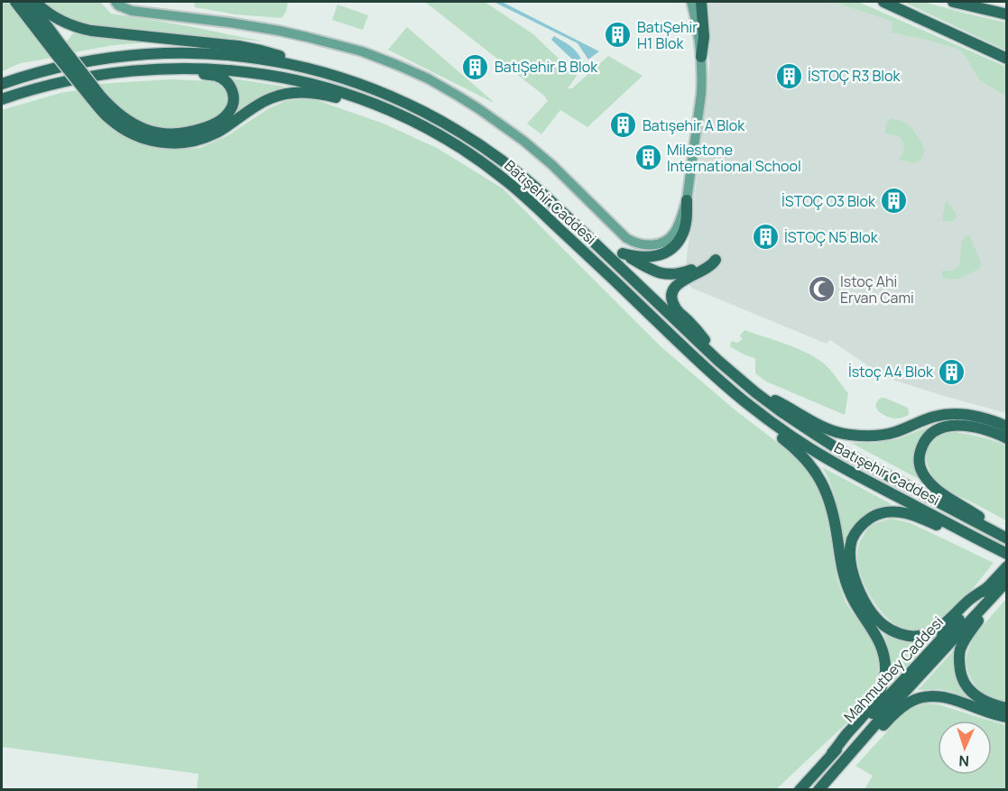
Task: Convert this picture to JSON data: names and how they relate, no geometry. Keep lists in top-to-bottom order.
{
  "streets": {
    "highway": ["Batışehir Caddesi", "Mahmutbey Caddesi"]
  },
  "places": {
    "building": [
      "BatıŞehir H1 Blok",
      "BatıŞehir B Blok",
      "İSTOÇ R3 Blok",
      "Batışehir A Blok",
      "Milestone International School",
      "İSTOÇ O3 Blok",
      "İSTOÇ N5 Blok",
      "İstoç A4 Blok"
    ],
    "mosque": ["Istoç Ahi Ervan Cami"]
  },
  "north": "bottom"
}
